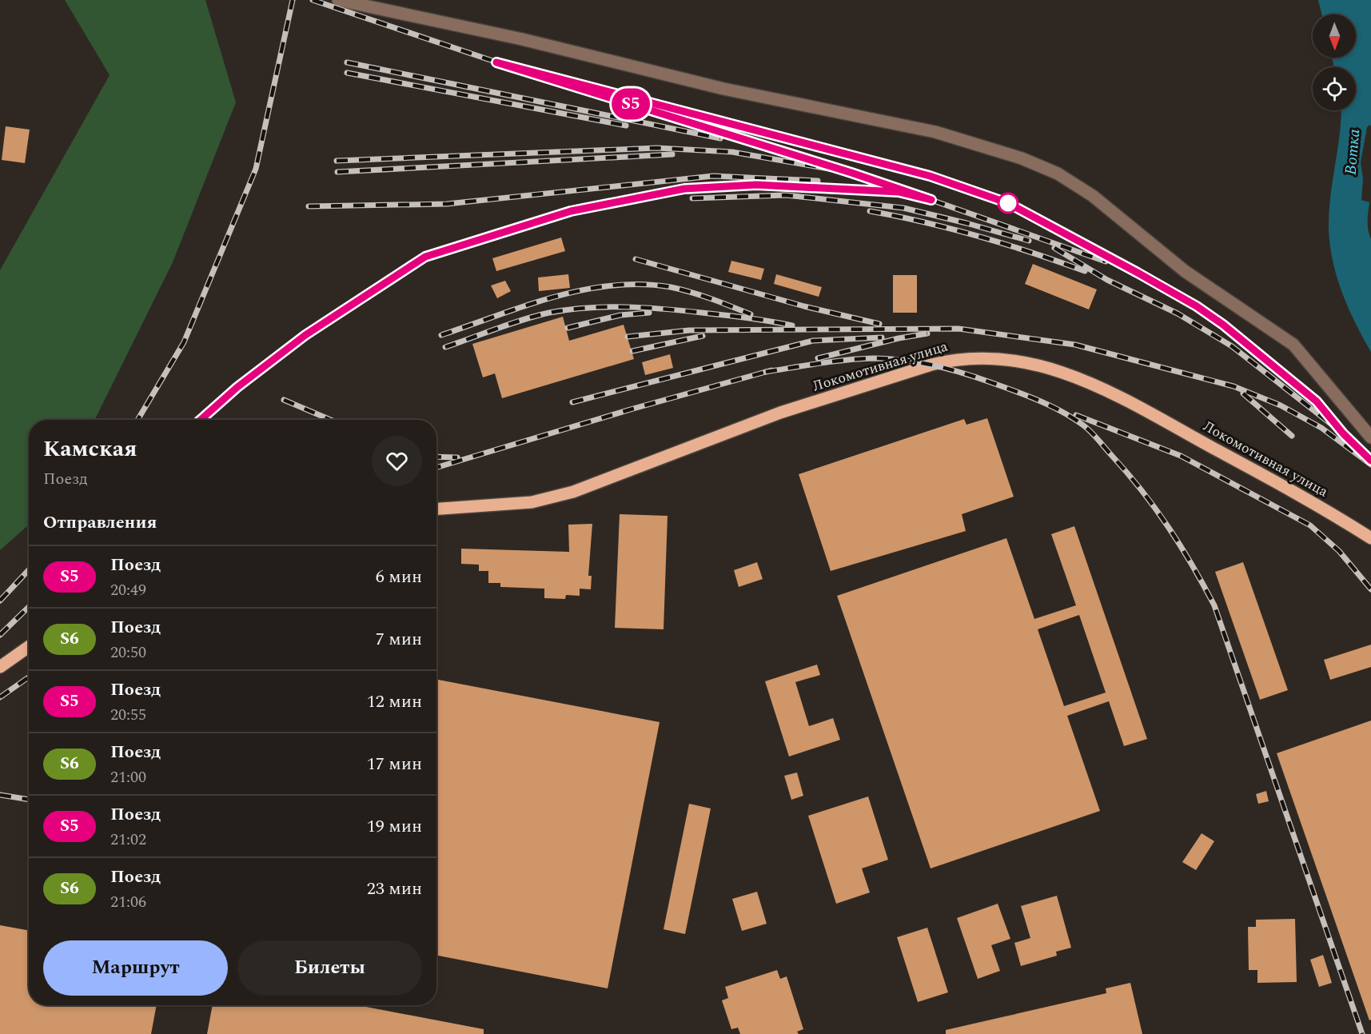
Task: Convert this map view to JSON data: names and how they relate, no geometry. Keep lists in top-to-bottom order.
{
  "streets": {
    "main road": ["Локомотивная улица"]
  },
  "water": ["Вотка"],
  "north": "bottom",
  "page": {
    "on_map": "S5",
    "heading": [
      ["Камская", "Поезд"],
      "Отправления"
    ],
    "list": [
      {
        "mark": "S5",
        "name": "Поезд",
        "note": "20:49",
        "value": "6 мин"
      },
      {
        "mark": "S6",
        "name": "Поезд",
        "note": "20:50",
        "value": "7 мин"
      },
      {
        "mark": "S5",
        "name": "Поезд",
        "note": "20:55",
        "value": "12 мин"
      },
      {
        "mark": "S6",
        "name": "Поезд",
        "note": "21:00",
        "value": "17 мин"
      },
      {
        "mark": "S5",
        "name": "Поезд",
        "note": "21:02",
        "value": "19 мин"
      },
      {
        "mark": "S6",
        "name": "Поезд",
        "note": "21:06",
        "value": "23 мин"
      }
    ],
    "buttons": ["Маршрут", "Билеты"]
  }
}
